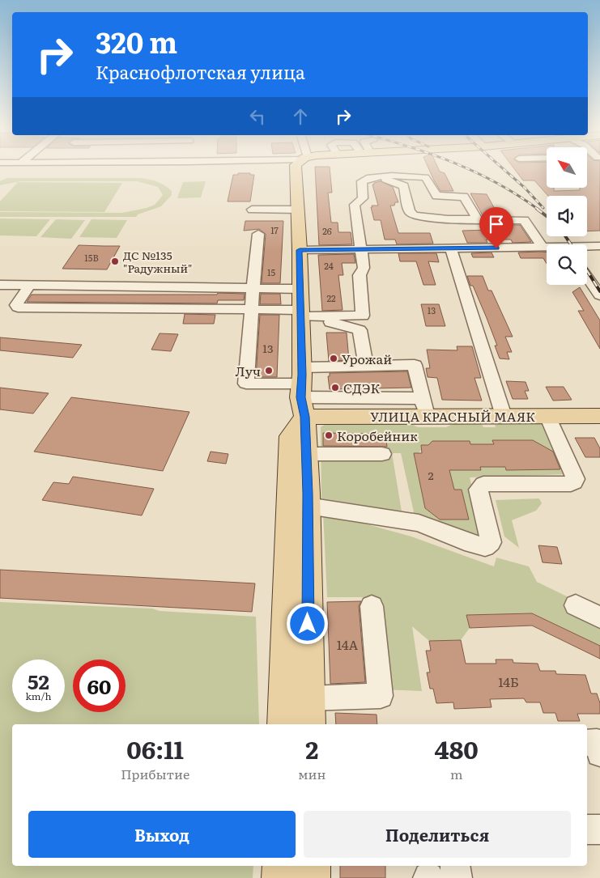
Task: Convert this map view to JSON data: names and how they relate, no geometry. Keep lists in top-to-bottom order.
{
  "streets": {
    "main road": ["УЛИЦА КРАСНЫЙ МАЯК"]
  },
  "places": [
    "ДС №135 \"Радужный\"",
    "Урожай",
    "Луч",
    "СДЭК",
    "Коробейник"
  ],
  "house_numbers": [
    "17",
    "26",
    "15В",
    "24",
    "15",
    "22",
    "13",
    "13",
    "2",
    "14А",
    "14Б"
  ],
  "north": "top left",
  "page": {
    "turn": ["320 m", "Краснофлотская улица"],
    "speed": "52 km/h",
    "limit": "60",
    "eta": [
      "06:11",
      "Прибытие",
      "2",
      "мин",
      "480",
      "m"
    ],
    "buttons": ["Выход", "Поделиться"]
  }
}
